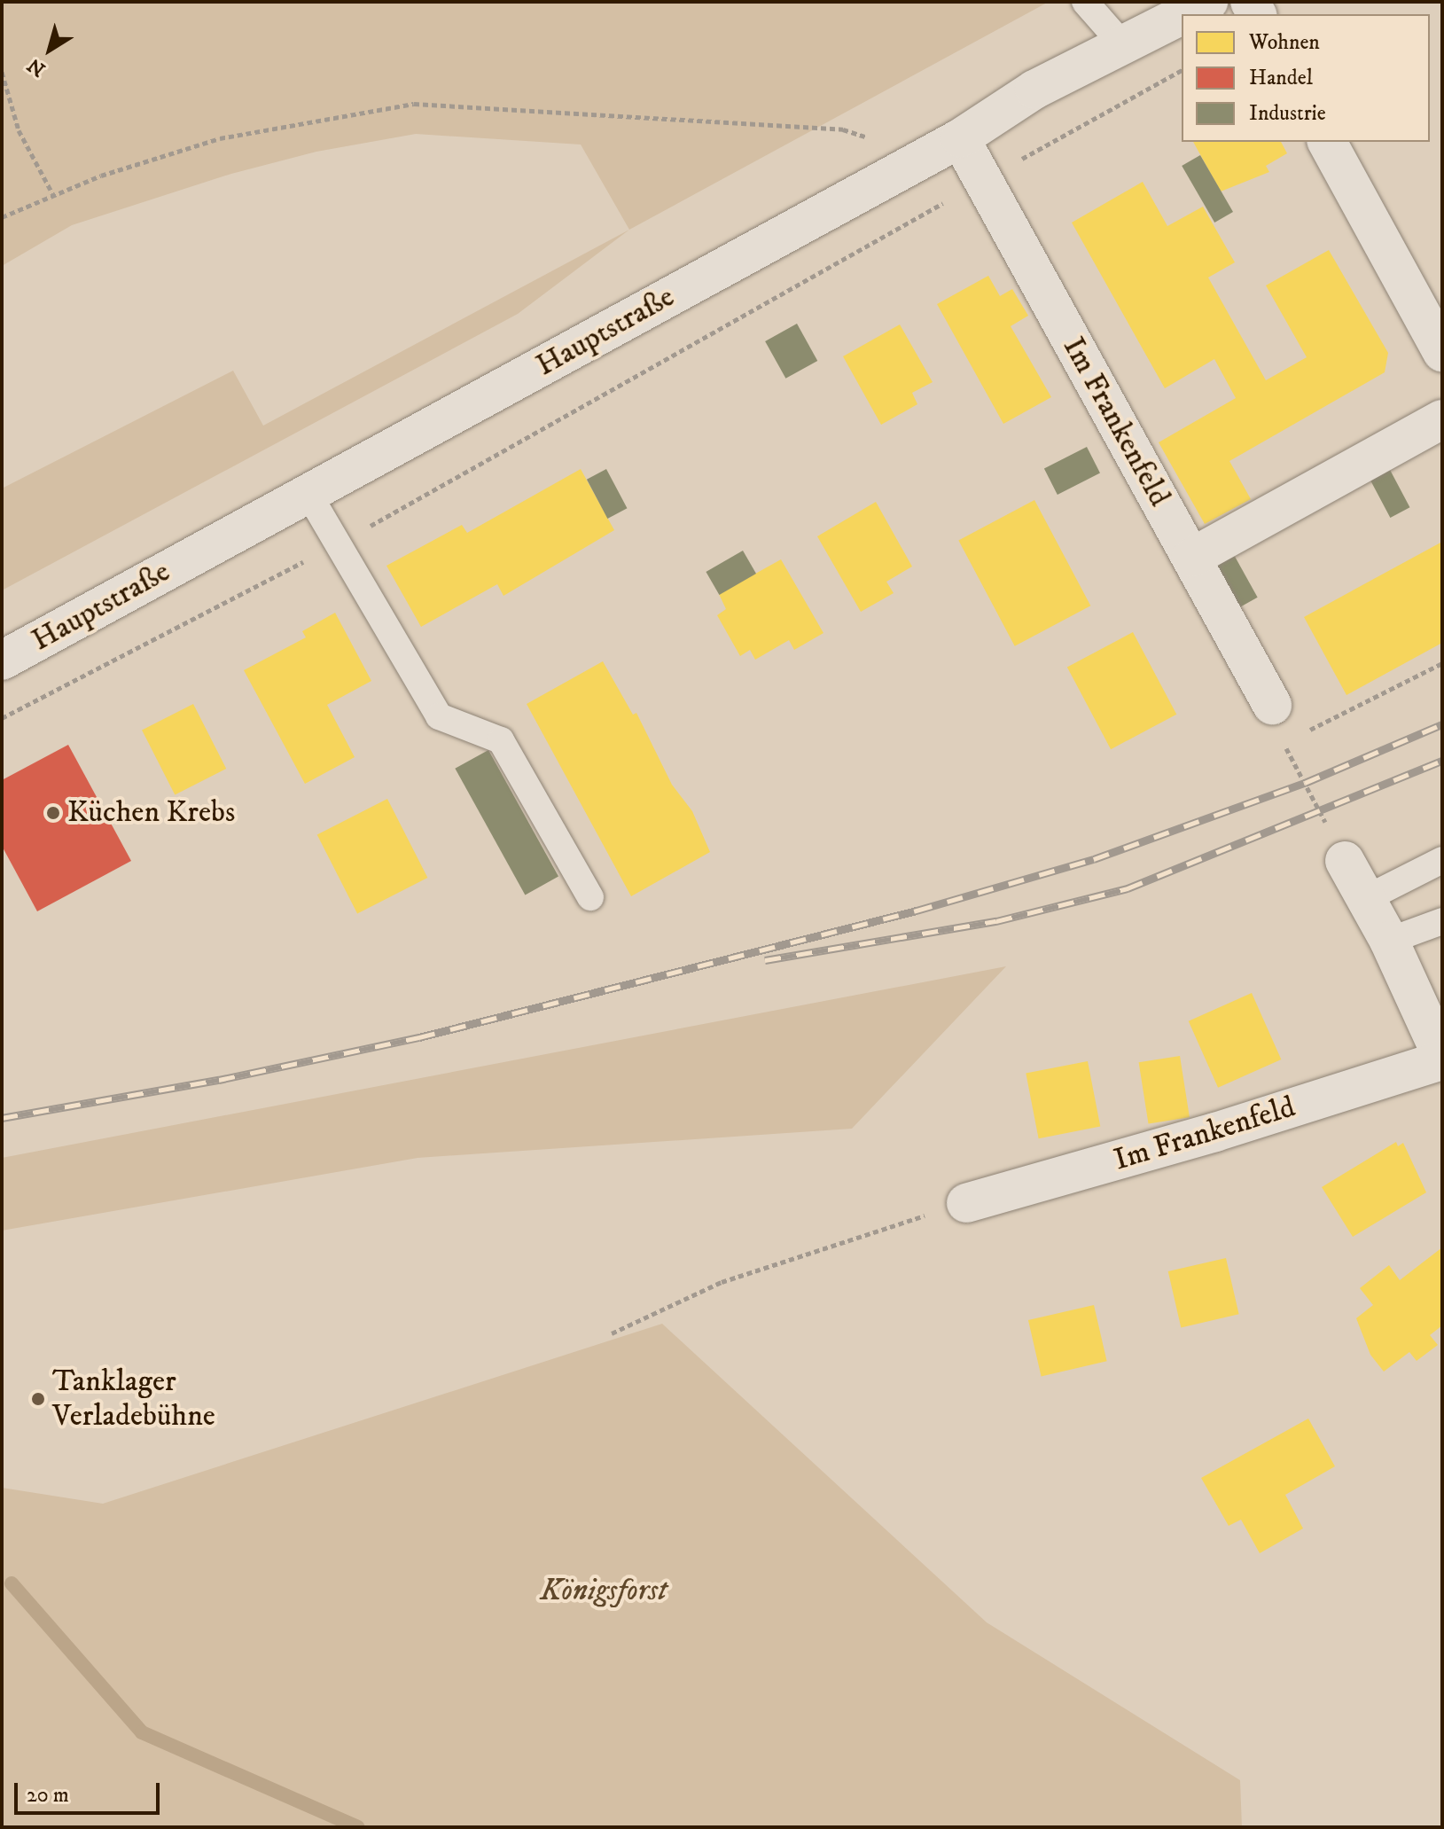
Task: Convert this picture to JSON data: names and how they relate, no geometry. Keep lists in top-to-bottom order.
{
  "streets": {
    "street": ["Hauptstraße", "Im Frankenfeld"]
  },
  "crossings": [
    ["Hauptstraße", "Im Frankenfeld"]
  ],
  "parks": ["Königsforst"],
  "places": ["Küchen Krebs", "Tanklager Verladebühne"],
  "legend": ["Wohnen", "Handel", "Industrie"],
  "scale_bar": "20 m",
  "north": "bottom left"
}
